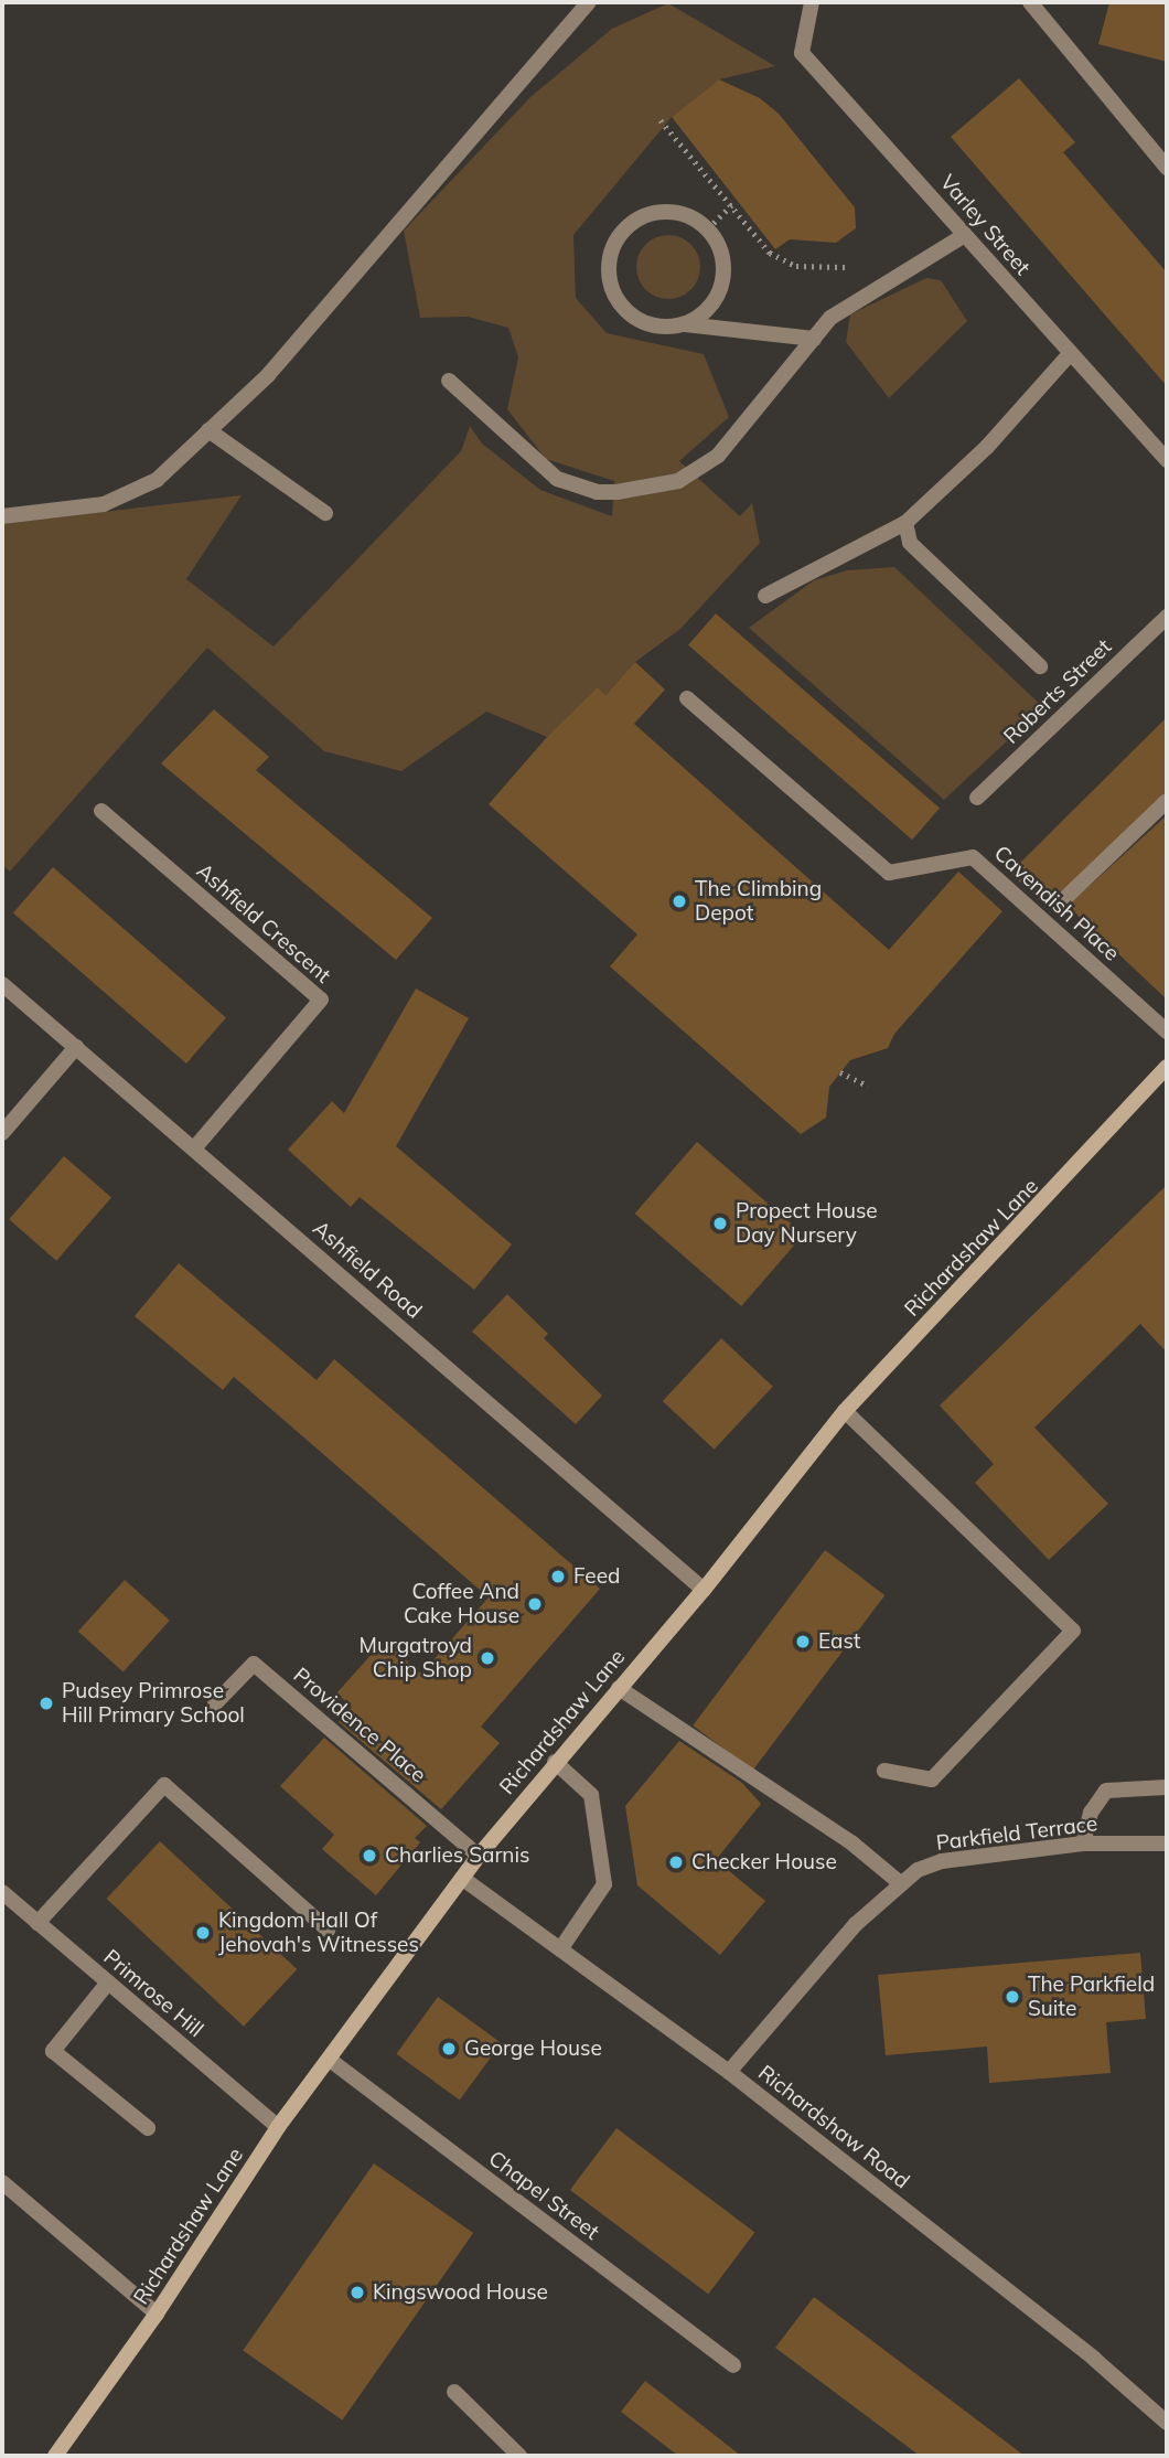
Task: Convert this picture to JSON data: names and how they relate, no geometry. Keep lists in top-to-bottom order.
{
  "streets": {
    "main road": ["Richardshaw Lane"],
    "street": [
      "Varley Street",
      "Roberts Street",
      "Cavendish Place",
      "Ashfield Crescent",
      "Ashfield Road",
      "Providence Place",
      "Parkfield Terrace",
      "Primrose Hill",
      "Richardshaw Road",
      "Chapel Street"
    ]
  },
  "crossings": [
    ["Ashfield Crescent", "Ashfield Road"],
    ["Richardshaw Lane", "Ashfield Road"],
    ["Richardshaw Lane", "Providence Place"],
    ["Richardshaw Lane", "Primrose Hill"],
    ["Richardshaw Lane", "Richardshaw Road"],
    ["Richardshaw Lane", "Chapel Street"],
    ["Parkfield Terrace", "Richardshaw Road"]
  ],
  "places": [
    "The Climbing Depot",
    "Propect House Day Nursery",
    "Feed",
    "Coffee And Cake House",
    "East",
    "Murgatroyd Chip Shop",
    "Pudsey Primrose Hill Primary School",
    "Charlies Sarnis",
    "Checker House",
    "Kingdom Hall Of Jehovah's Witnesses",
    "The Parkfield Suite",
    "George House",
    "Kingswood House"
  ]
}
